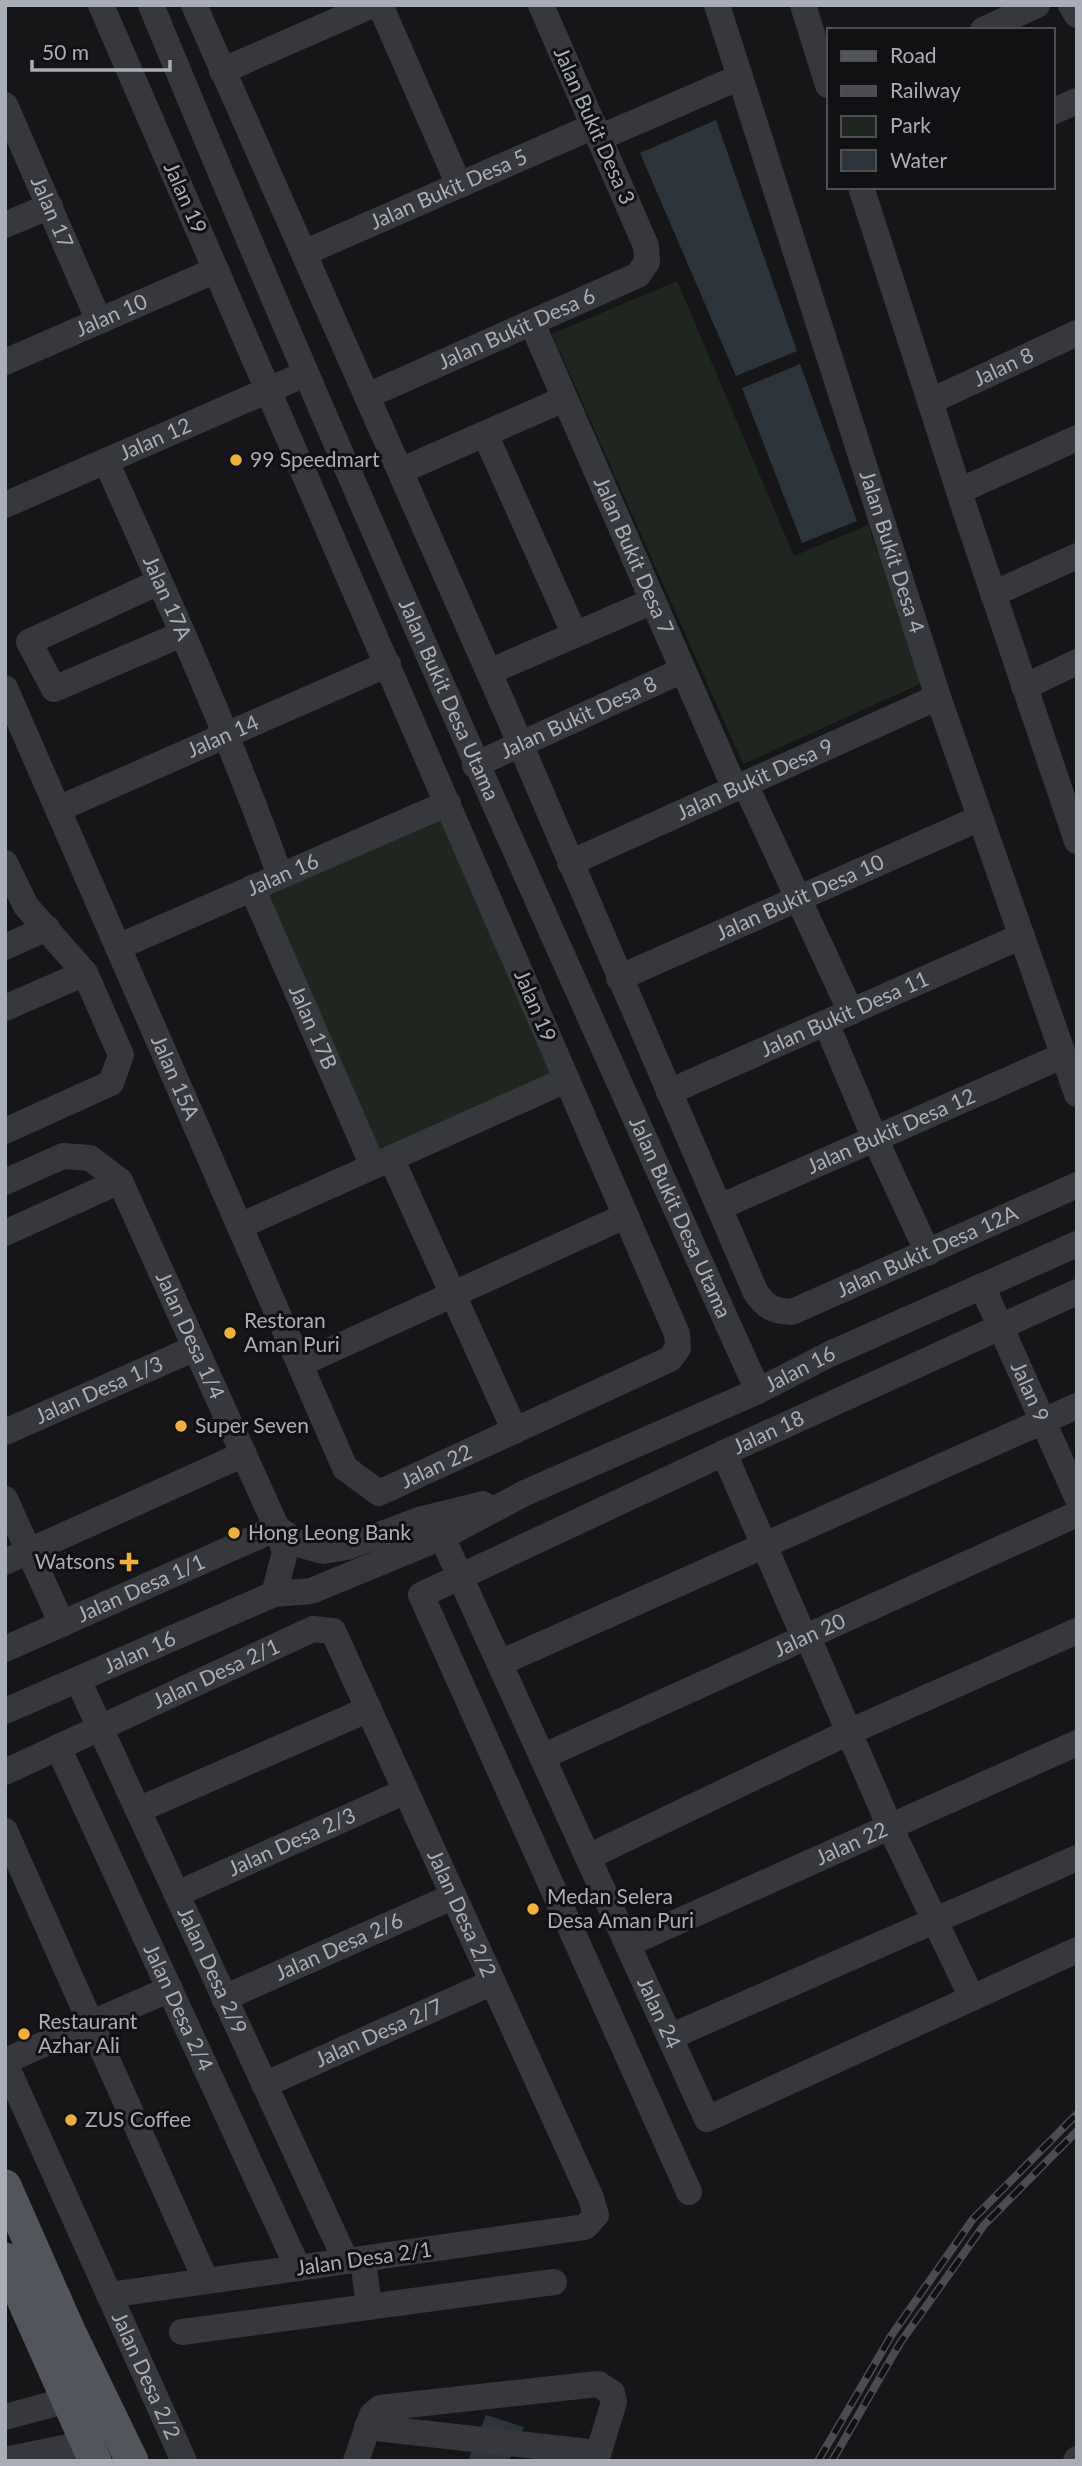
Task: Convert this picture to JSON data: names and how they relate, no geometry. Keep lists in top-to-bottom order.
{
  "streets": {
    "street": [
      "Jalan Bukit Desa 3",
      "Jalan Bukit Desa 5",
      "Jalan 19",
      "Jalan 17",
      "Jalan 10",
      "Jalan Bukit Desa 6",
      "Jalan 8",
      "Jalan 12",
      "Jalan Bukit Desa 4",
      "Jalan Bukit Desa 7",
      "Jalan 17A",
      "Jalan Bukit Desa Utama",
      "Jalan Bukit Desa 8",
      "Jalan 14",
      "Jalan Bukit Desa 9",
      "Jalan 16",
      "Jalan Bukit Desa 10",
      "Jalan Bukit Desa 11",
      "Jalan 17B",
      "Jalan 15A",
      "Jalan Bukit Desa 12",
      "Jalan Bukit Desa 12A",
      "Jalan Desa 1/4",
      "Jalan Desa 1/3",
      "Jalan 9",
      "Jalan 18",
      "Jalan 22",
      "Jalan Desa 1/1",
      "Jalan 20",
      "Jalan Desa 2/1",
      "Jalan Desa 2/3",
      "Jalan Desa 2/2",
      "Jalan Desa 2/6",
      "Jalan Desa 2/9",
      "Jalan Desa 2/4",
      "Jalan 24",
      "Jalan Desa 2/7"
    ]
  },
  "crossings": [
    ["Jalan Bukit Desa 3", "Jalan Bukit Desa 5"],
    ["Jalan Bukit Desa 3", "Jalan Bukit Desa 6"],
    ["Jalan Bukit Desa 5", "Jalan Bukit Desa 4"],
    ["Jalan Bukit Desa 5", "Jalan Bukit Desa Utama"],
    ["Jalan 19", "Jalan 10"],
    ["Jalan 19", "Jalan 12"],
    ["Jalan 19", "Jalan 14"],
    ["Jalan 19", "Jalan 16"],
    ["Jalan 19", "Jalan 22"],
    ["Jalan 17", "Jalan 10"],
    ["Jalan Bukit Desa 6", "Jalan Bukit Desa 7"],
    ["Jalan Bukit Desa 6", "Jalan Bukit Desa Utama"],
    ["Jalan 12", "Jalan 17A"],
    ["Jalan 12", "Jalan Bukit Desa Utama"],
    ["Jalan Bukit Desa 4", "Jalan Bukit Desa 9"],
    ["Jalan Bukit Desa 4", "Jalan Bukit Desa 10"],
    ["Jalan Bukit Desa 4", "Jalan Bukit Desa 11"],
    ["Jalan Bukit Desa 4", "Jalan Bukit Desa 12"],
    ["Jalan Bukit Desa 7", "Jalan Bukit Desa 8"],
    ["Jalan Bukit Desa 7", "Jalan Bukit Desa 9"],
    ["Jalan Bukit Desa 7", "Jalan Bukit Desa 10"],
    ["Jalan Bukit Desa 7", "Jalan Bukit Desa 11"],
    ["Jalan 17A", "Jalan 14"],
    ["Jalan 17A", "Jalan 16"],
    ["Jalan Bukit Desa Utama", "Jalan Bukit Desa 8"],
    ["Jalan Bukit Desa Utama", "Jalan Bukit Desa 9"],
    ["Jalan Bukit Desa Utama", "Jalan 16"],
    ["Jalan Bukit Desa Utama", "Jalan Bukit Desa 10"],
    ["Jalan Bukit Desa Utama", "Jalan Bukit Desa 11"],
    ["Jalan Bukit Desa Utama", "Jalan Bukit Desa 12"],
    ["Jalan Bukit Desa Utama", "Jalan Bukit Desa 12A"],
    ["Jalan 14", "Jalan 15A"],
    ["Jalan 16", "Jalan 17B"],
    ["Jalan 16", "Jalan 15A"],
    ["Jalan 16", "Jalan Desa 1/4"],
    ["Jalan 16", "Jalan 9"],
    ["Jalan 16", "Jalan Desa 1/1"],
    ["Jalan 16", "Jalan Desa 2/9"],
    ["Jalan 16", "Jalan 24"],
    ["Jalan 17B", "Jalan 22"],
    ["Jalan 15A", "Jalan 22"],
    ["Jalan Desa 1/4", "Jalan Desa 1/3"],
    ["Jalan Desa 1/4", "Jalan Desa 1/1"],
    ["Jalan 9", "Jalan 18"],
    ["Jalan 18", "Jalan 24"],
    ["Jalan 22", "Jalan 24"],
    ["Jalan 20", "Jalan 24"],
    ["Jalan Desa 2/1", "Jalan Desa 2/2"],
    ["Jalan Desa 2/1", "Jalan Desa 2/9"],
    ["Jalan Desa 2/1", "Jalan Desa 2/4"],
    ["Jalan Desa 2/3", "Jalan Desa 2/2"],
    ["Jalan Desa 2/3", "Jalan Desa 2/9"],
    ["Jalan Desa 2/2", "Jalan Desa 2/6"],
    ["Jalan Desa 2/2", "Jalan Desa 2/7"],
    ["Jalan Desa 2/6", "Jalan Desa 2/9"],
    ["Jalan Desa 2/9", "Jalan Desa 2/7"]
  ],
  "places": {
    "other": [
      "99 Speedmart",
      "Restoran Aman Puri",
      "Super Seven",
      "Hong Leong Bank",
      "Medan Selera Desa Aman Puri",
      "Restaurant Azhar Ali",
      "ZUS Coffee"
    ],
    "health": ["Watsons"]
  },
  "legend": [
    "Road",
    "Railway",
    "Park",
    "Water"
  ],
  "scale_bar": "50 m"
}
